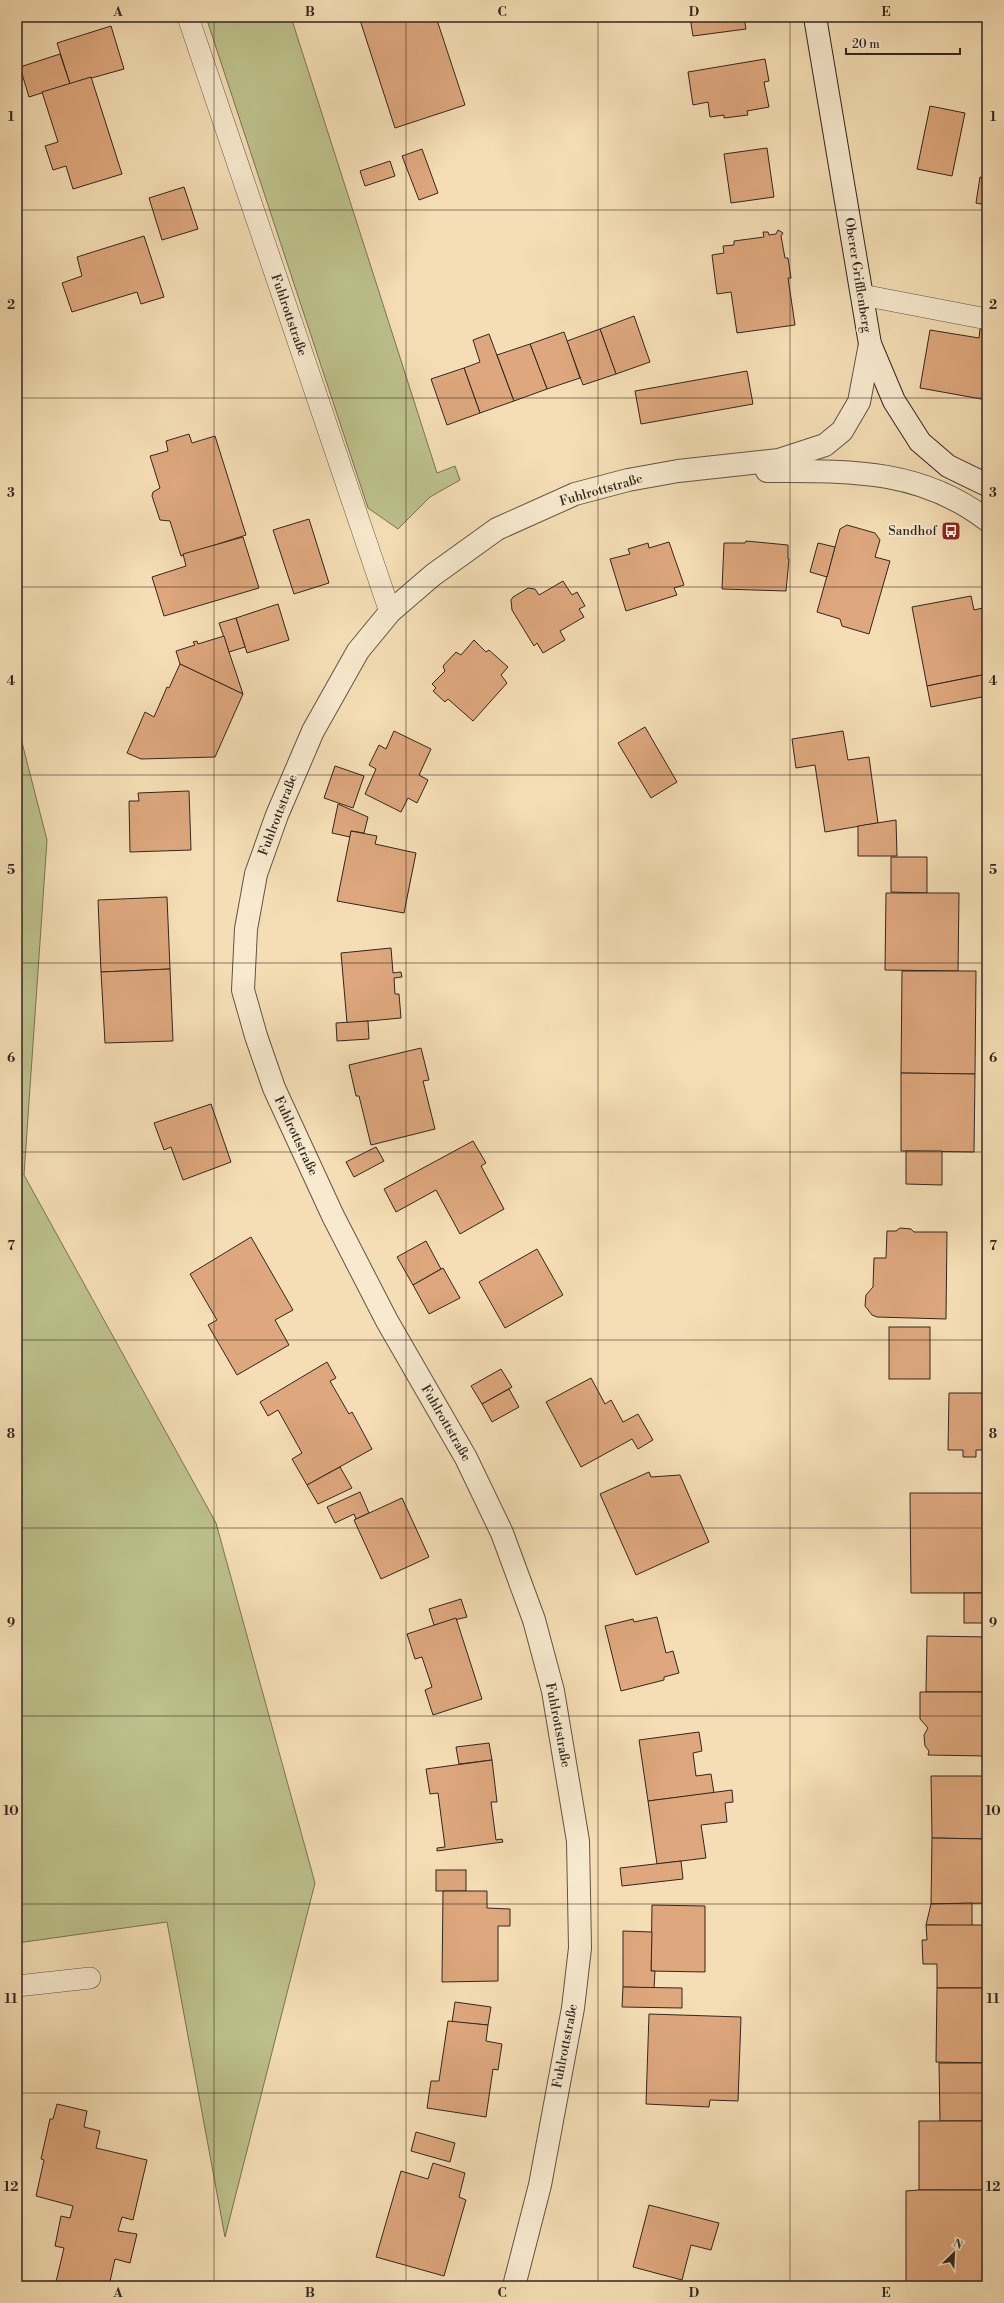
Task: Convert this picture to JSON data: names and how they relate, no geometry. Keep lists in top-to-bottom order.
{
  "streets": {
    "street": ["Oberer Grifflenberg", "Fuhlrottstraße"]
  },
  "crossings": [
    ["Oberer Grifflenberg", "Fuhlrottstraße"]
  ],
  "places": {
    "bus stop": ["Sandhof"]
  },
  "scale_bar": "20 m",
  "north": "top right",
  "grid": {
    "columns": [
      "A",
      "B",
      "C",
      "D",
      "E"
    ],
    "rows": [
      "1",
      "2",
      "3",
      "4",
      "5",
      "6",
      "7",
      "8",
      "9",
      "10",
      "11",
      "12"
    ]
  }
}
